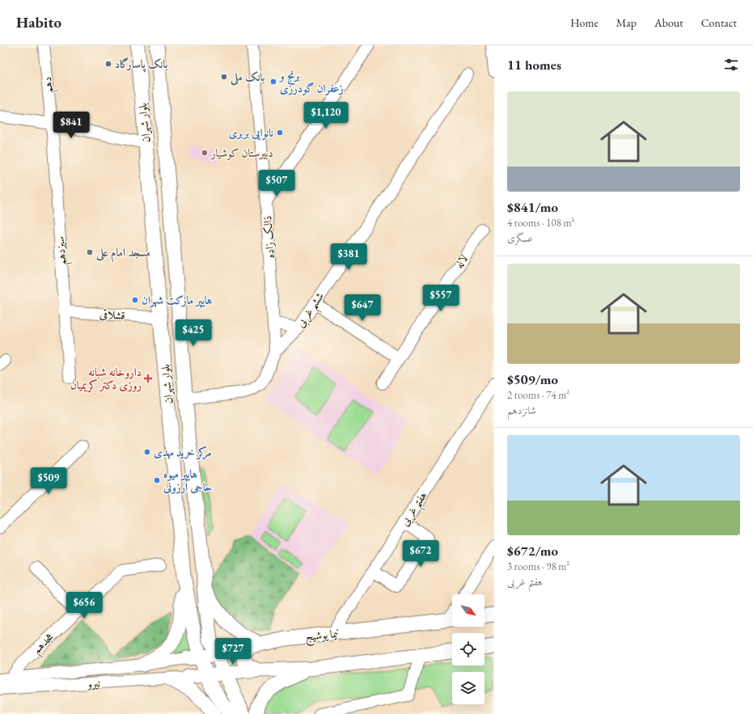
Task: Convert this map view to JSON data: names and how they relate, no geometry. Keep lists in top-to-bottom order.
{
  "streets": {
    "street": [
      "دهم",
      "بلوار شهران",
      "ذالک زاده",
      "سیزدهم",
      "لاله",
      "ششم غربی",
      "قشلاقی",
      "هفتم غربی",
      "نیما یوشیج",
      "هجدهم",
      "نیرو"
    ]
  },
  "crossings": [
    ["دهم", "سیزدهم"],
    ["بلوار شهران", "ششم غربی"],
    ["بلوار شهران", "قشلاقی"],
    ["بلوار شهران", "نیما یوشیج"],
    ["ذالک زاده", "ششم غربی"],
    ["سیزدهم", "قشلاقی"],
    ["هفتم غربی", "نیما یوشیج"],
    ["نیما یوشیج", "نیرو"],
    ["هجدهم", "نیرو"]
  ],
  "places": {
    "other": [
      "بانک پاسارگاد",
      "بانک ملی",
      "برنج و زعفران گودرزی",
      "نانوایی بربری",
      "دبیرستان کوشیار",
      "مسجد امام علی",
      "هایپر مارکت شهران",
      "مرکز خرید مهدی",
      "هایپر میوه حاجی ارزونی"
    ],
    "health": ["داروخانه شبانه روزی دکتر کریمیان"]
  },
  "north": "bottom right",
  "page": {
    "header": "Habito",
    "nav": [
      "Home",
      "Map",
      "About",
      "Contact"
    ],
    "heading": "11 homes",
    "list": [
      {
        "name": "$841/mo",
        "note": "4 rooms · 108 m² · عسگری"
      },
      {
        "name": "$509/mo",
        "note": "2 rooms · 74 m² · شانزدهم"
      },
      {
        "name": "$672/mo",
        "note": "3 rooms · 98 m² · هفتم غربی"
      }
    ],
    "price": [
      "$1,120",
      "$841",
      "$507",
      "$381",
      "$557",
      "$647",
      "$425",
      "$509",
      "$672",
      "$656",
      "$727"
    ]
  }
}
